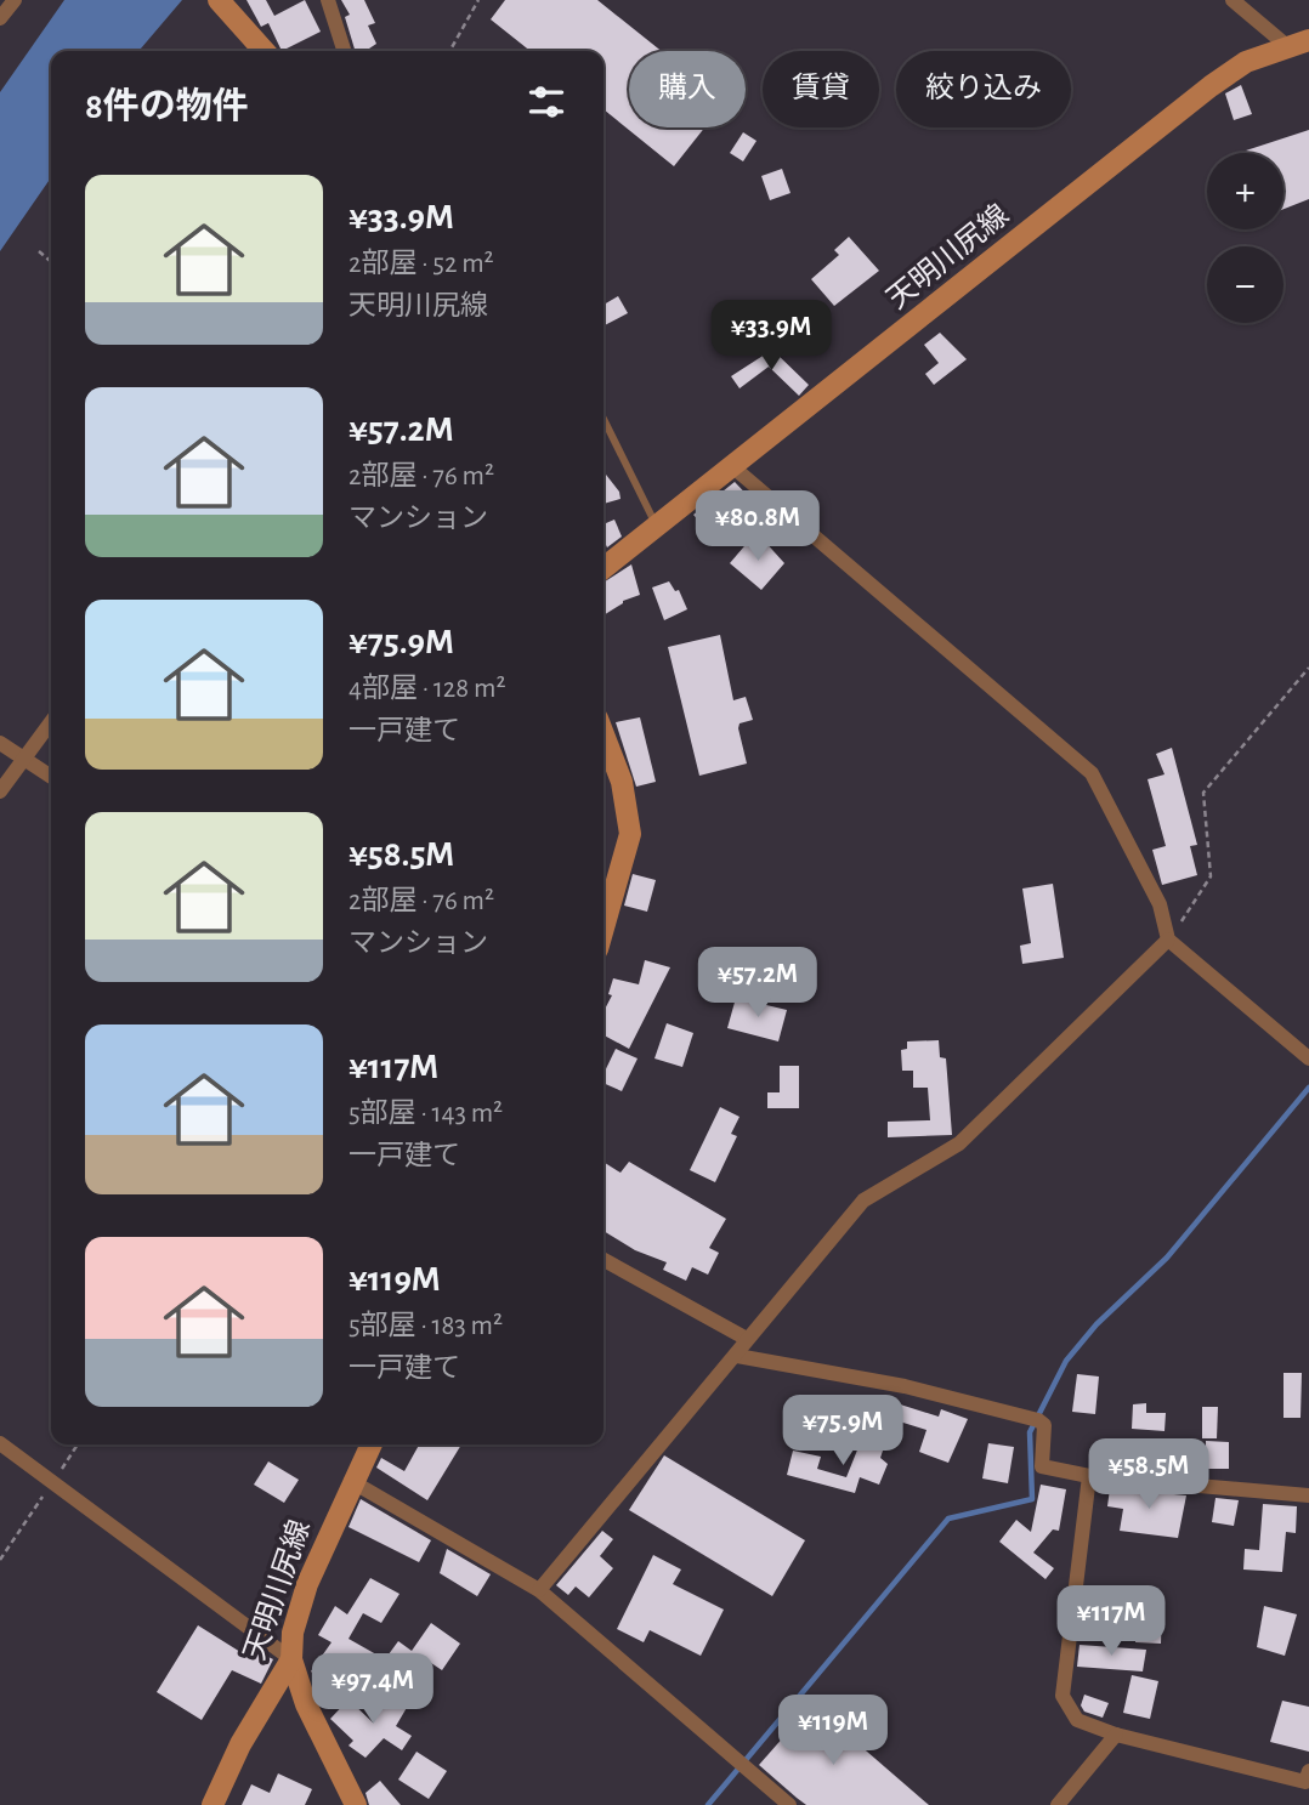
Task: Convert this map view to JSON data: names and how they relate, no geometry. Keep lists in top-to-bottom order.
{
  "streets": {
    "main road": ["天明川尻線"]
  },
  "page": {
    "chip": ["購入", "賃貸", "絞り込み"],
    "heading": "8件の物件",
    "map_buttons": ["+", "−"],
    "list": [
      {
        "name": "¥33.9M",
        "note": "2部屋 · 52 m² · 天明川尻線"
      },
      {
        "name": "¥57.2M",
        "note": "2部屋 · 76 m² · マンション"
      },
      {
        "name": "¥75.9M",
        "note": "4部屋 · 128 m² · 一戸建て"
      },
      {
        "name": "¥58.5M",
        "note": "2部屋 · 76 m² · マンション"
      },
      {
        "name": "¥117M",
        "note": "5部屋 · 143 m² · 一戸建て"
      },
      {
        "name": "¥119M",
        "note": "5部屋 · 183 m² · 一戸建て"
      }
    ],
    "price": [
      "¥33.9M",
      "¥80.8M",
      "¥57.2M",
      "¥75.9M",
      "¥58.5M",
      "¥117M",
      "¥97.4M",
      "¥119M"
    ]
  }
}
